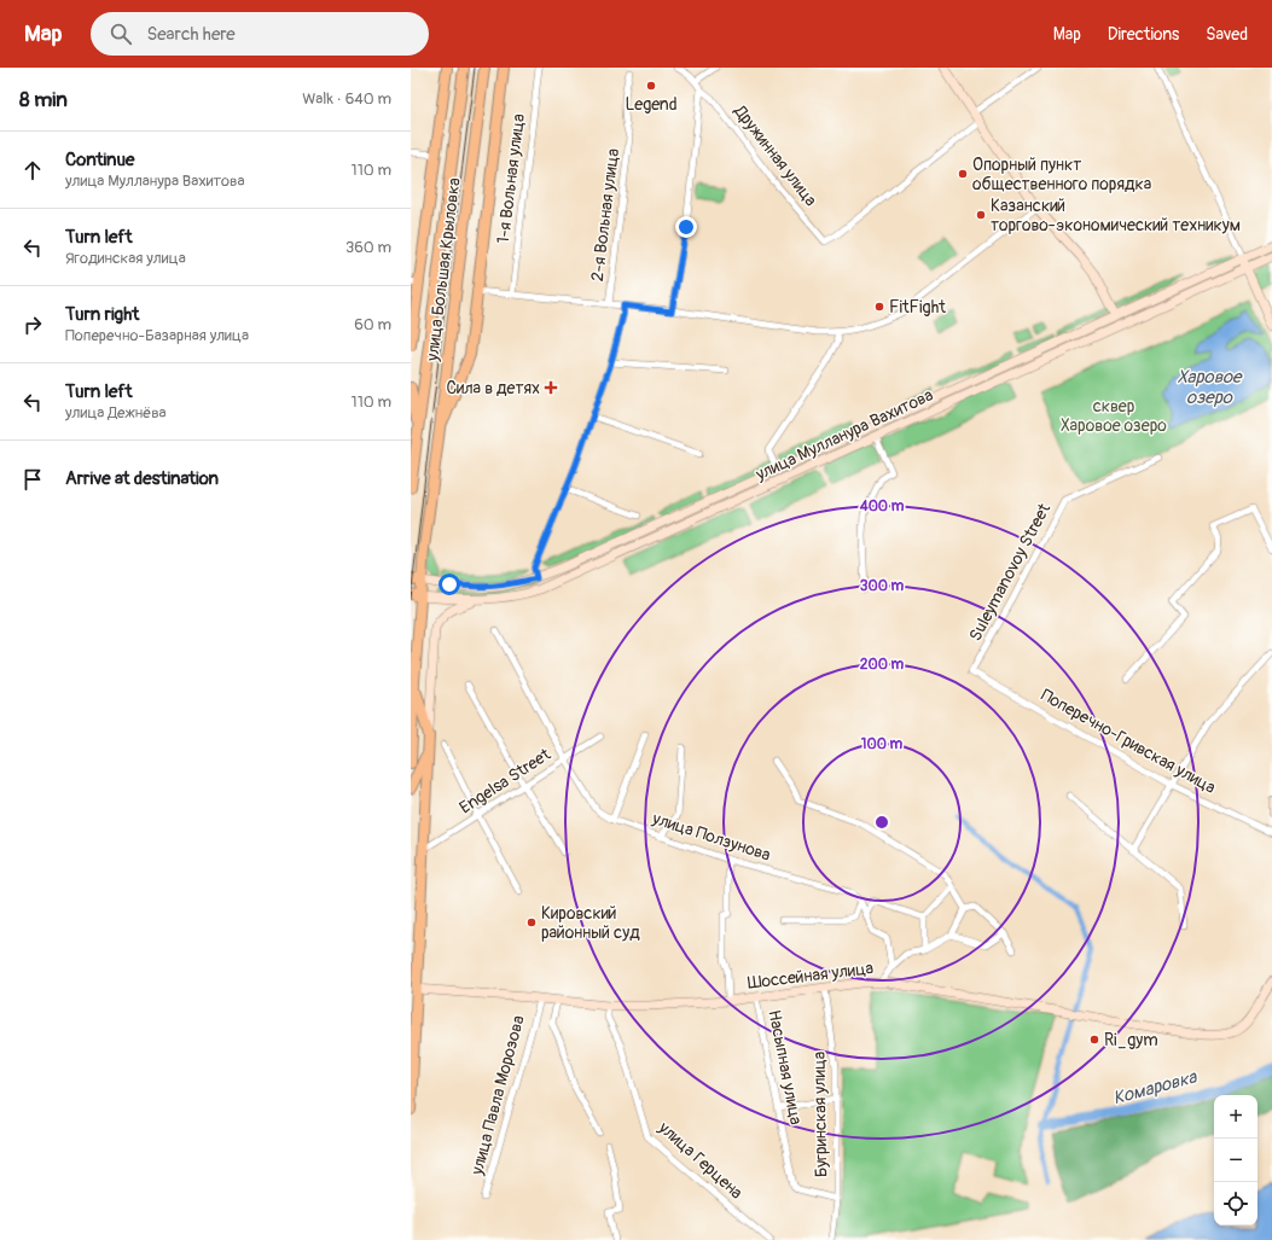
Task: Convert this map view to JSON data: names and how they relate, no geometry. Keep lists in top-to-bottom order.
{
  "streets": {
    "main road": ["улица Большая Крыловка", "улица Мулланура Вахитова", "Шоссейная улица"],
    "street": [
      "Дружинная улица",
      "1-я Вольная улица",
      "2-я Вольная улица",
      "Suleymanovoy Street",
      "Поперечно-Гривская улица",
      "Engelsa Street",
      "улица Ползунова",
      "Насыпная улица",
      "улица Павла Морозова",
      "Бугринская улица",
      "улица Герцена"
    ]
  },
  "crossings": [
    ["улица Большая Крыловка", "улица Мулланура Вахитова"],
    ["Suleymanovoy Street", "Поперечно-Гривская улица"],
    ["Engelsa Street", "улица Ползунова"],
    ["Шоссейная улица", "Насыпная улица"],
    ["Шоссейная улица", "улица Павла Морозова"],
    ["Шоссейная улица", "Бугринская улица"],
    ["Шоссейная улица", "улица Герцена"],
    ["Насыпная улица", "Бугринская улица"]
  ],
  "water": ["Харовое озеро", "Комаровка"],
  "parks": ["сквер Харовое озеро"],
  "places": {
    "other": [
      "Legend",
      "Опорный пункт общественного порядка",
      "Казанский торгово-экономический техникум",
      "FitFight",
      "Кировский районный суд",
      "Ri_gym"
    ],
    "health": ["Сила в детях"]
  },
  "page": {
    "header": "Map",
    "search": "Search here",
    "nav": ["Map", "Directions", "Saved"],
    "heading": ["8 min", "Walk · 640 m"],
    "list": [
      ["Continue", "улица Мулланура Вахитова", "110 m"],
      ["Turn left", "Ягодинская улица", "360 m"],
      ["Turn right", "Поперечно-Базарная улица", "60 m"],
      ["Turn left", "улица Дежнёва", "110 m"],
      "Arrive at destination"
    ],
    "map_buttons": ["+", "−"]
  },
  "rings": [
    "400 m",
    "300 m",
    "200 m",
    "100 m"
  ]
}
